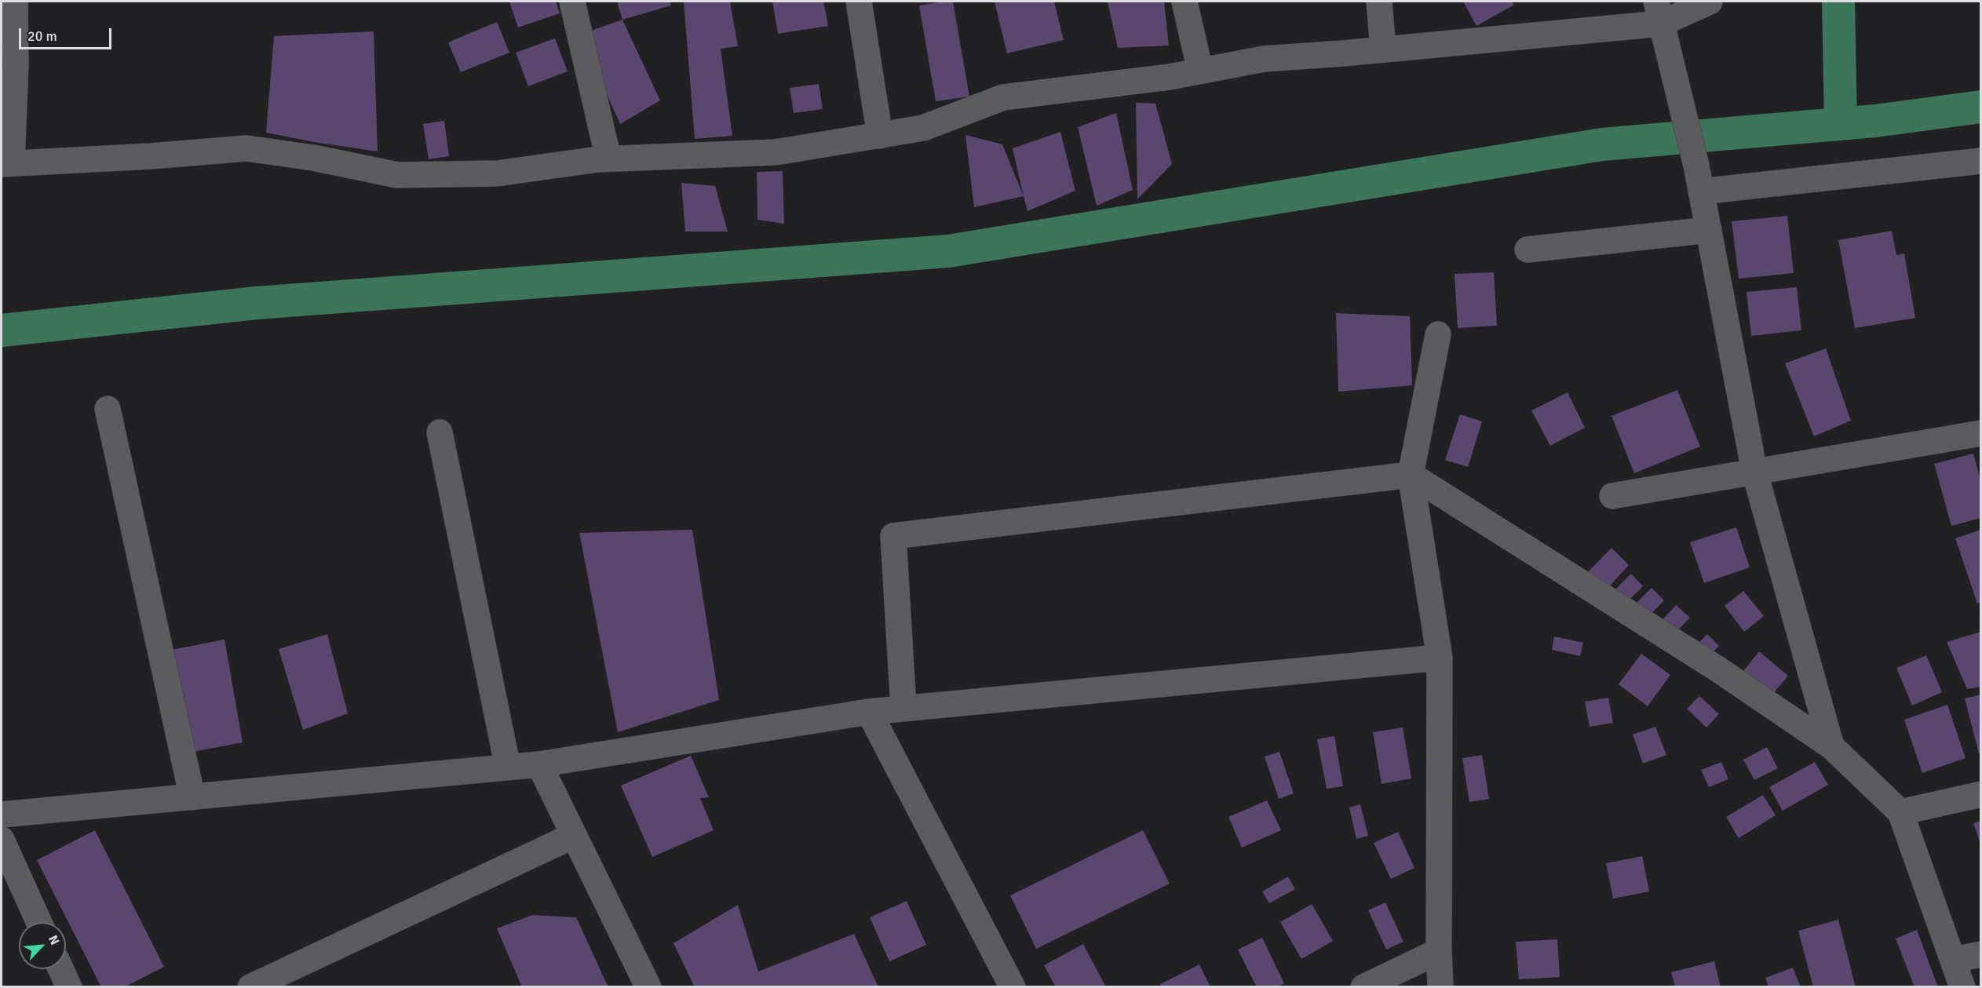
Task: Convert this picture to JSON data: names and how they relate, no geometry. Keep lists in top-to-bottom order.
{
  "scale_bar": "20 m",
  "north": "top right"
}
